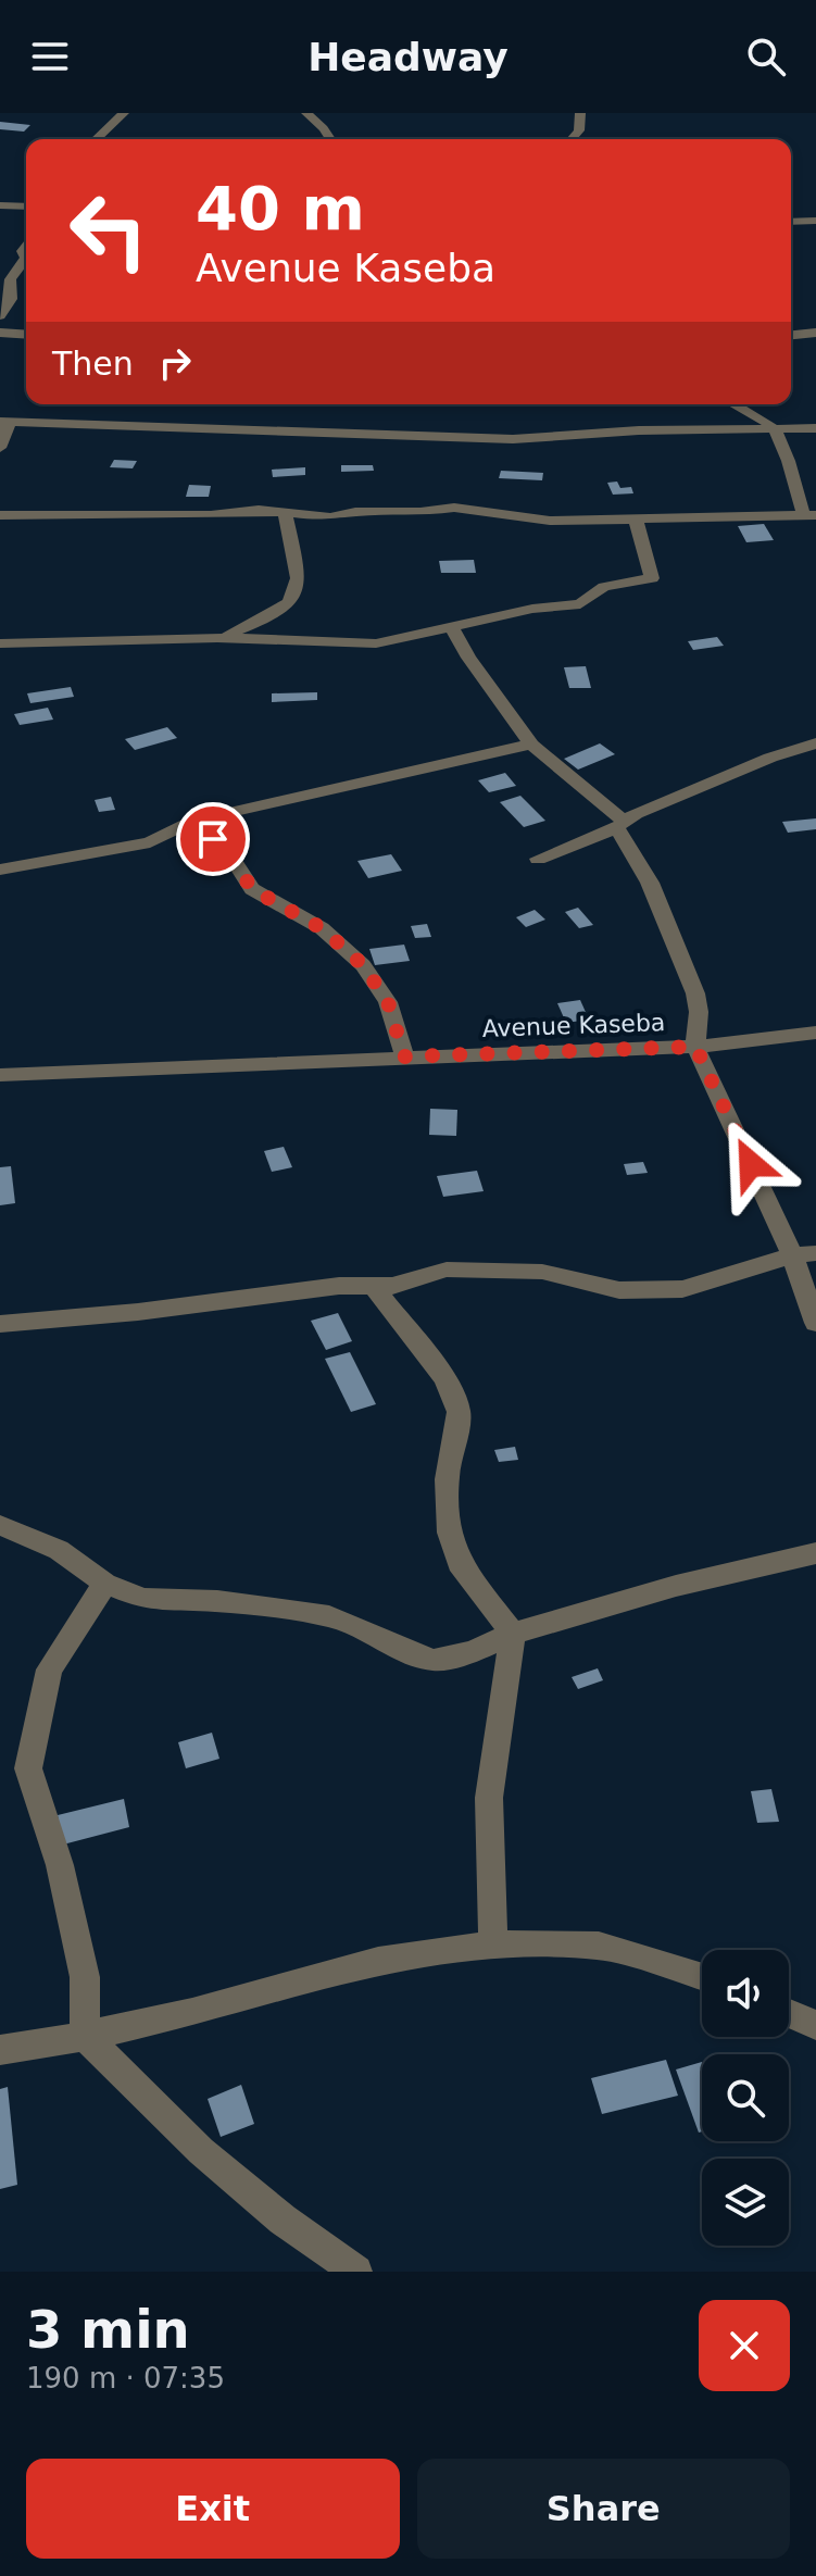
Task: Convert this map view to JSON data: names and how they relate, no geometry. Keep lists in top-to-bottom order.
{
  "streets": {
    "street": ["Avenue Kaseba"]
  },
  "page": {
    "header": "Headway",
    "turn": ["40 m", "Avenue Kaseba"],
    "then": "Then",
    "heading": ["3 min", "190 m · 07:35"],
    "buttons": ["Exit", "Share"]
  }
}
